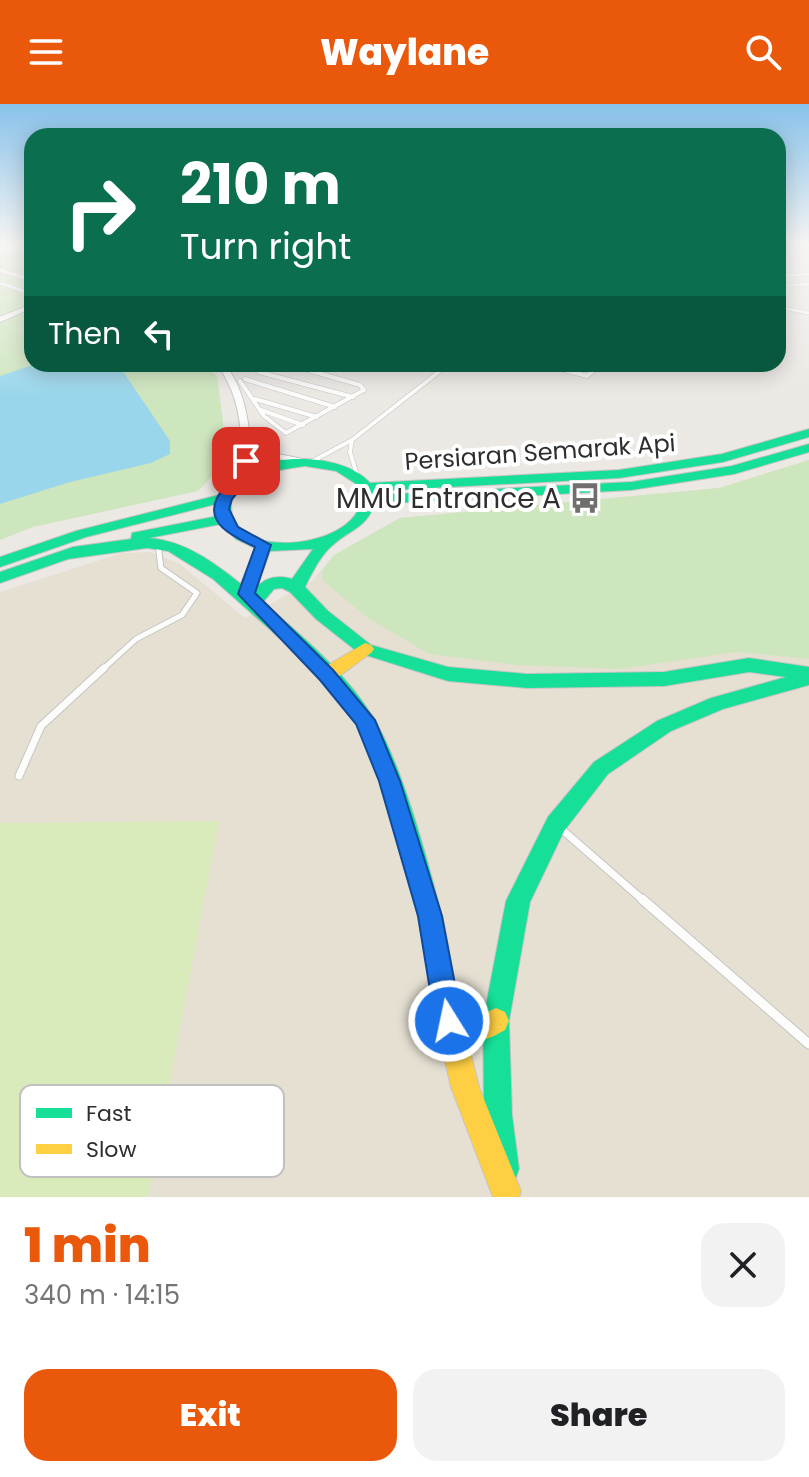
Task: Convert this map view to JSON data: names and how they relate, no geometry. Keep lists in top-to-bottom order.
{
  "streets": {
    "main road": ["Persiaran Semarak Api"]
  },
  "places": {
    "bus stop": ["MMU Entrance A"]
  },
  "legend": ["Fast", "Slow"],
  "page": {
    "header": "Waylane",
    "turn": ["210 m", "Turn right"],
    "then": "Then",
    "heading": ["1 min", "340 m · 14:15"],
    "buttons": ["Exit", "Share"]
  }
}
